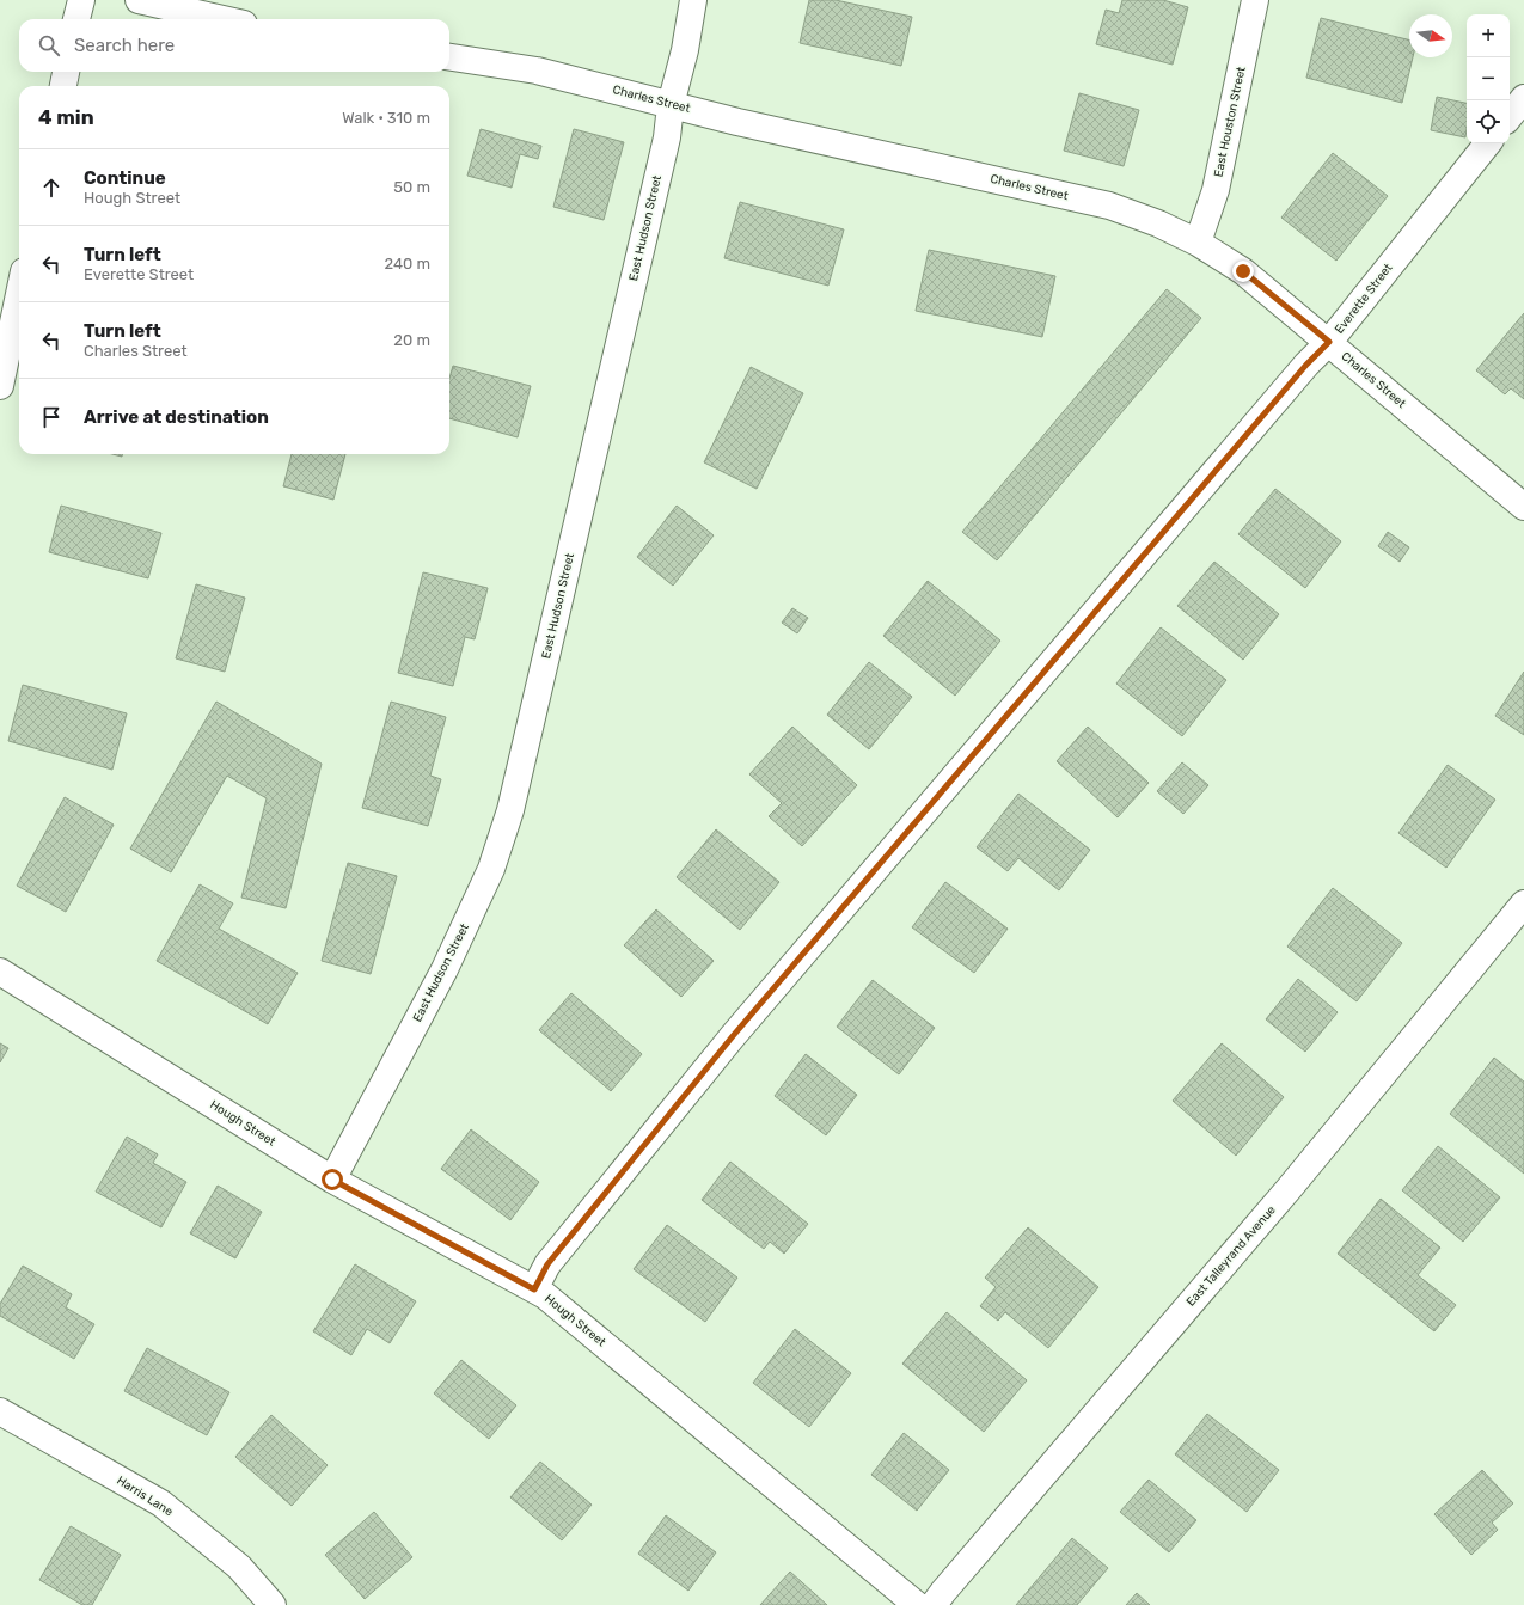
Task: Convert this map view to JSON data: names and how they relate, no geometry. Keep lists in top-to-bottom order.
{
  "streets": {
    "street": [
      "Charles Street",
      "East Houston Street",
      "East Hudson Street",
      "Everette Street",
      "Hough Street",
      "East Talleyrand Avenue",
      "Harris Lane"
    ]
  },
  "crossings": [
    ["Charles Street", "East Houston Street"],
    ["Charles Street", "East Hudson Street"],
    ["Charles Street", "Everette Street"],
    ["East Hudson Street", "Hough Street"],
    ["Everette Street", "Hough Street"]
  ],
  "north": "right",
  "page": {
    "map_buttons": ["+", "−"],
    "search": "Search here",
    "heading": ["4 min", "Walk · 310 m"],
    "list": [
      ["Continue", "Hough Street", "50 m"],
      ["Turn left", "Everette Street", "240 m"],
      ["Turn left", "Charles Street", "20 m"],
      "Arrive at destination"
    ]
  }
}
